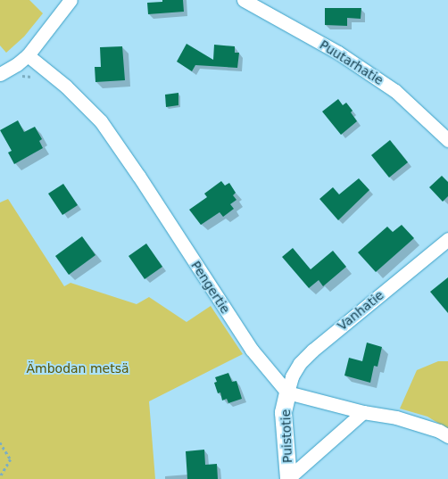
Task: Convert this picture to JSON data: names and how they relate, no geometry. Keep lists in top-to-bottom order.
{
  "streets": {
    "street": [
      "Puutarhatie",
      "Pengertie",
      "Vanhatie",
      "Puistotie"
    ]
  },
  "crossings": [
    ["Pengertie", "Vanhatie"],
    ["Pengertie", "Puistotie"],
    ["Vanhatie", "Puistotie"]
  ],
  "parks": ["Ämbodan metsä"]
}
